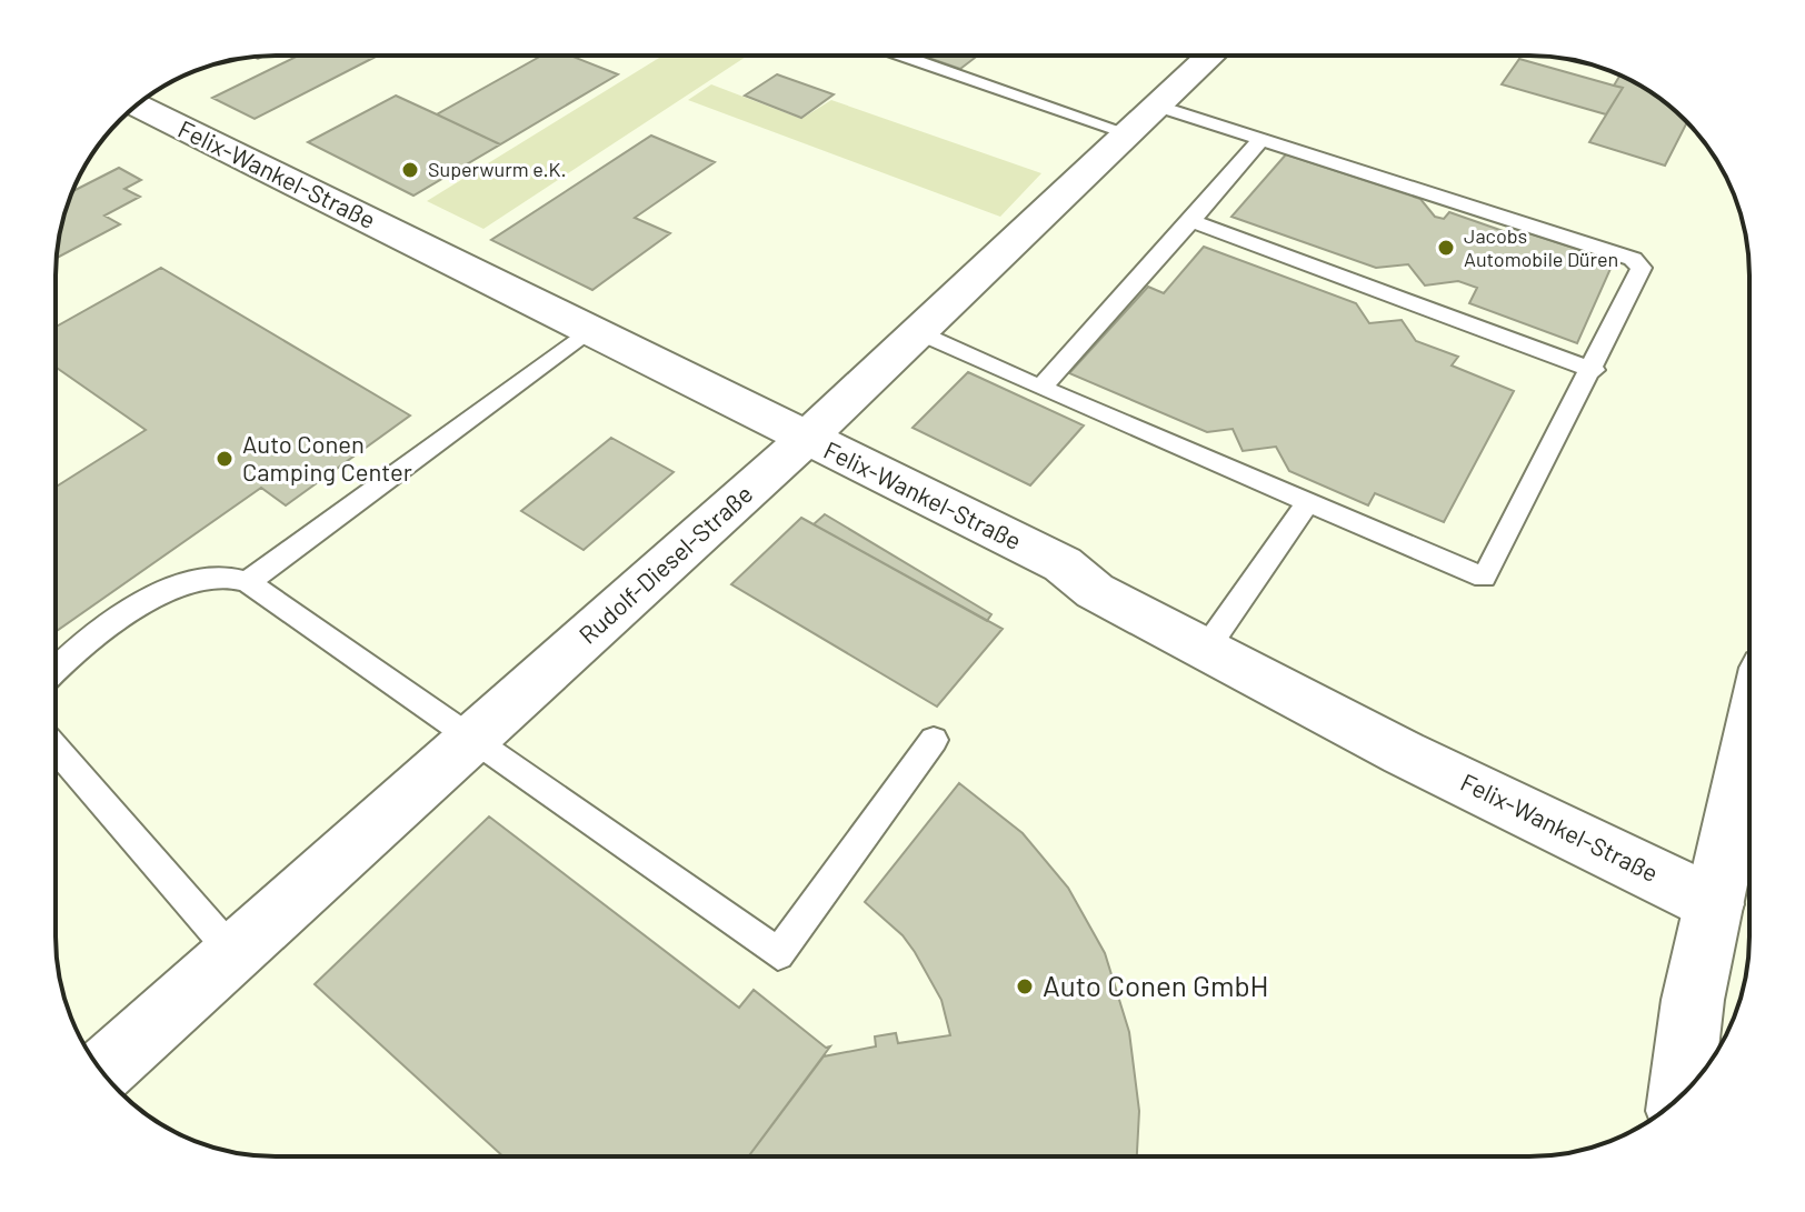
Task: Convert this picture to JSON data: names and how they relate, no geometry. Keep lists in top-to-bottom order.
{
  "streets": {
    "street": ["Felix-Wankel-Straße", "Rudolf-Diesel-Straße"]
  },
  "crossings": [
    ["Felix-Wankel-Straße", "Rudolf-Diesel-Straße"]
  ],
  "places": [
    "Superwurm e.K.",
    "Jacobs Automobile Düren",
    "Auto Conen Camping Center",
    "Auto Conen GmbH"
  ]
}
